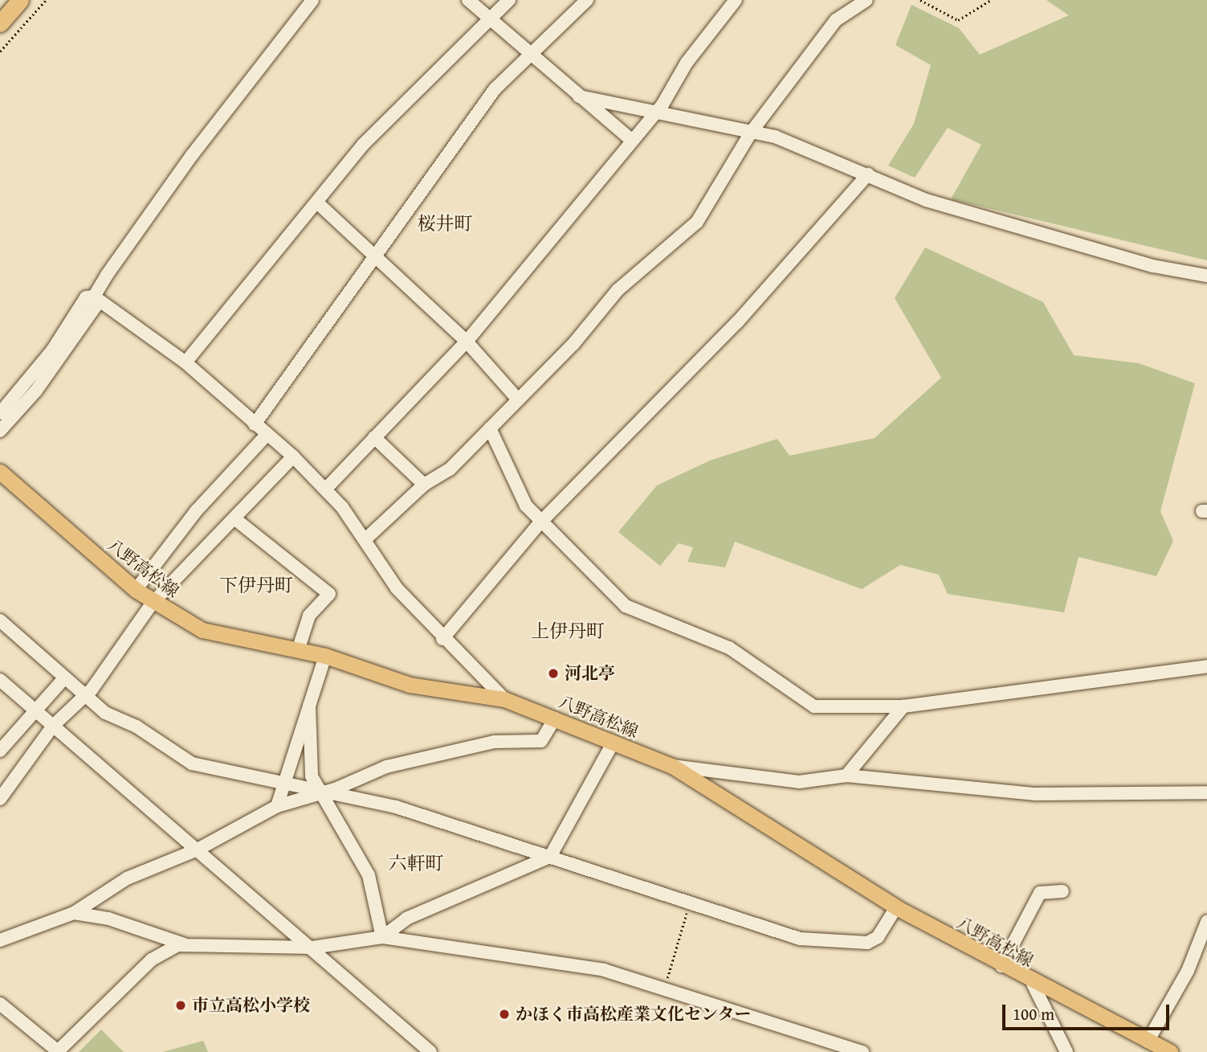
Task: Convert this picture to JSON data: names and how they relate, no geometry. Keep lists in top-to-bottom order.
{
  "streets": {
    "main road": ["八野高松線"]
  },
  "districts": [
    "桜井町",
    "下伊丹町",
    "上伊丹町",
    "六軒町"
  ],
  "places": ["河北亭", "市立高松小学校", "かほく市高松産業文化センター"],
  "scale_bar": "100 m"
}
